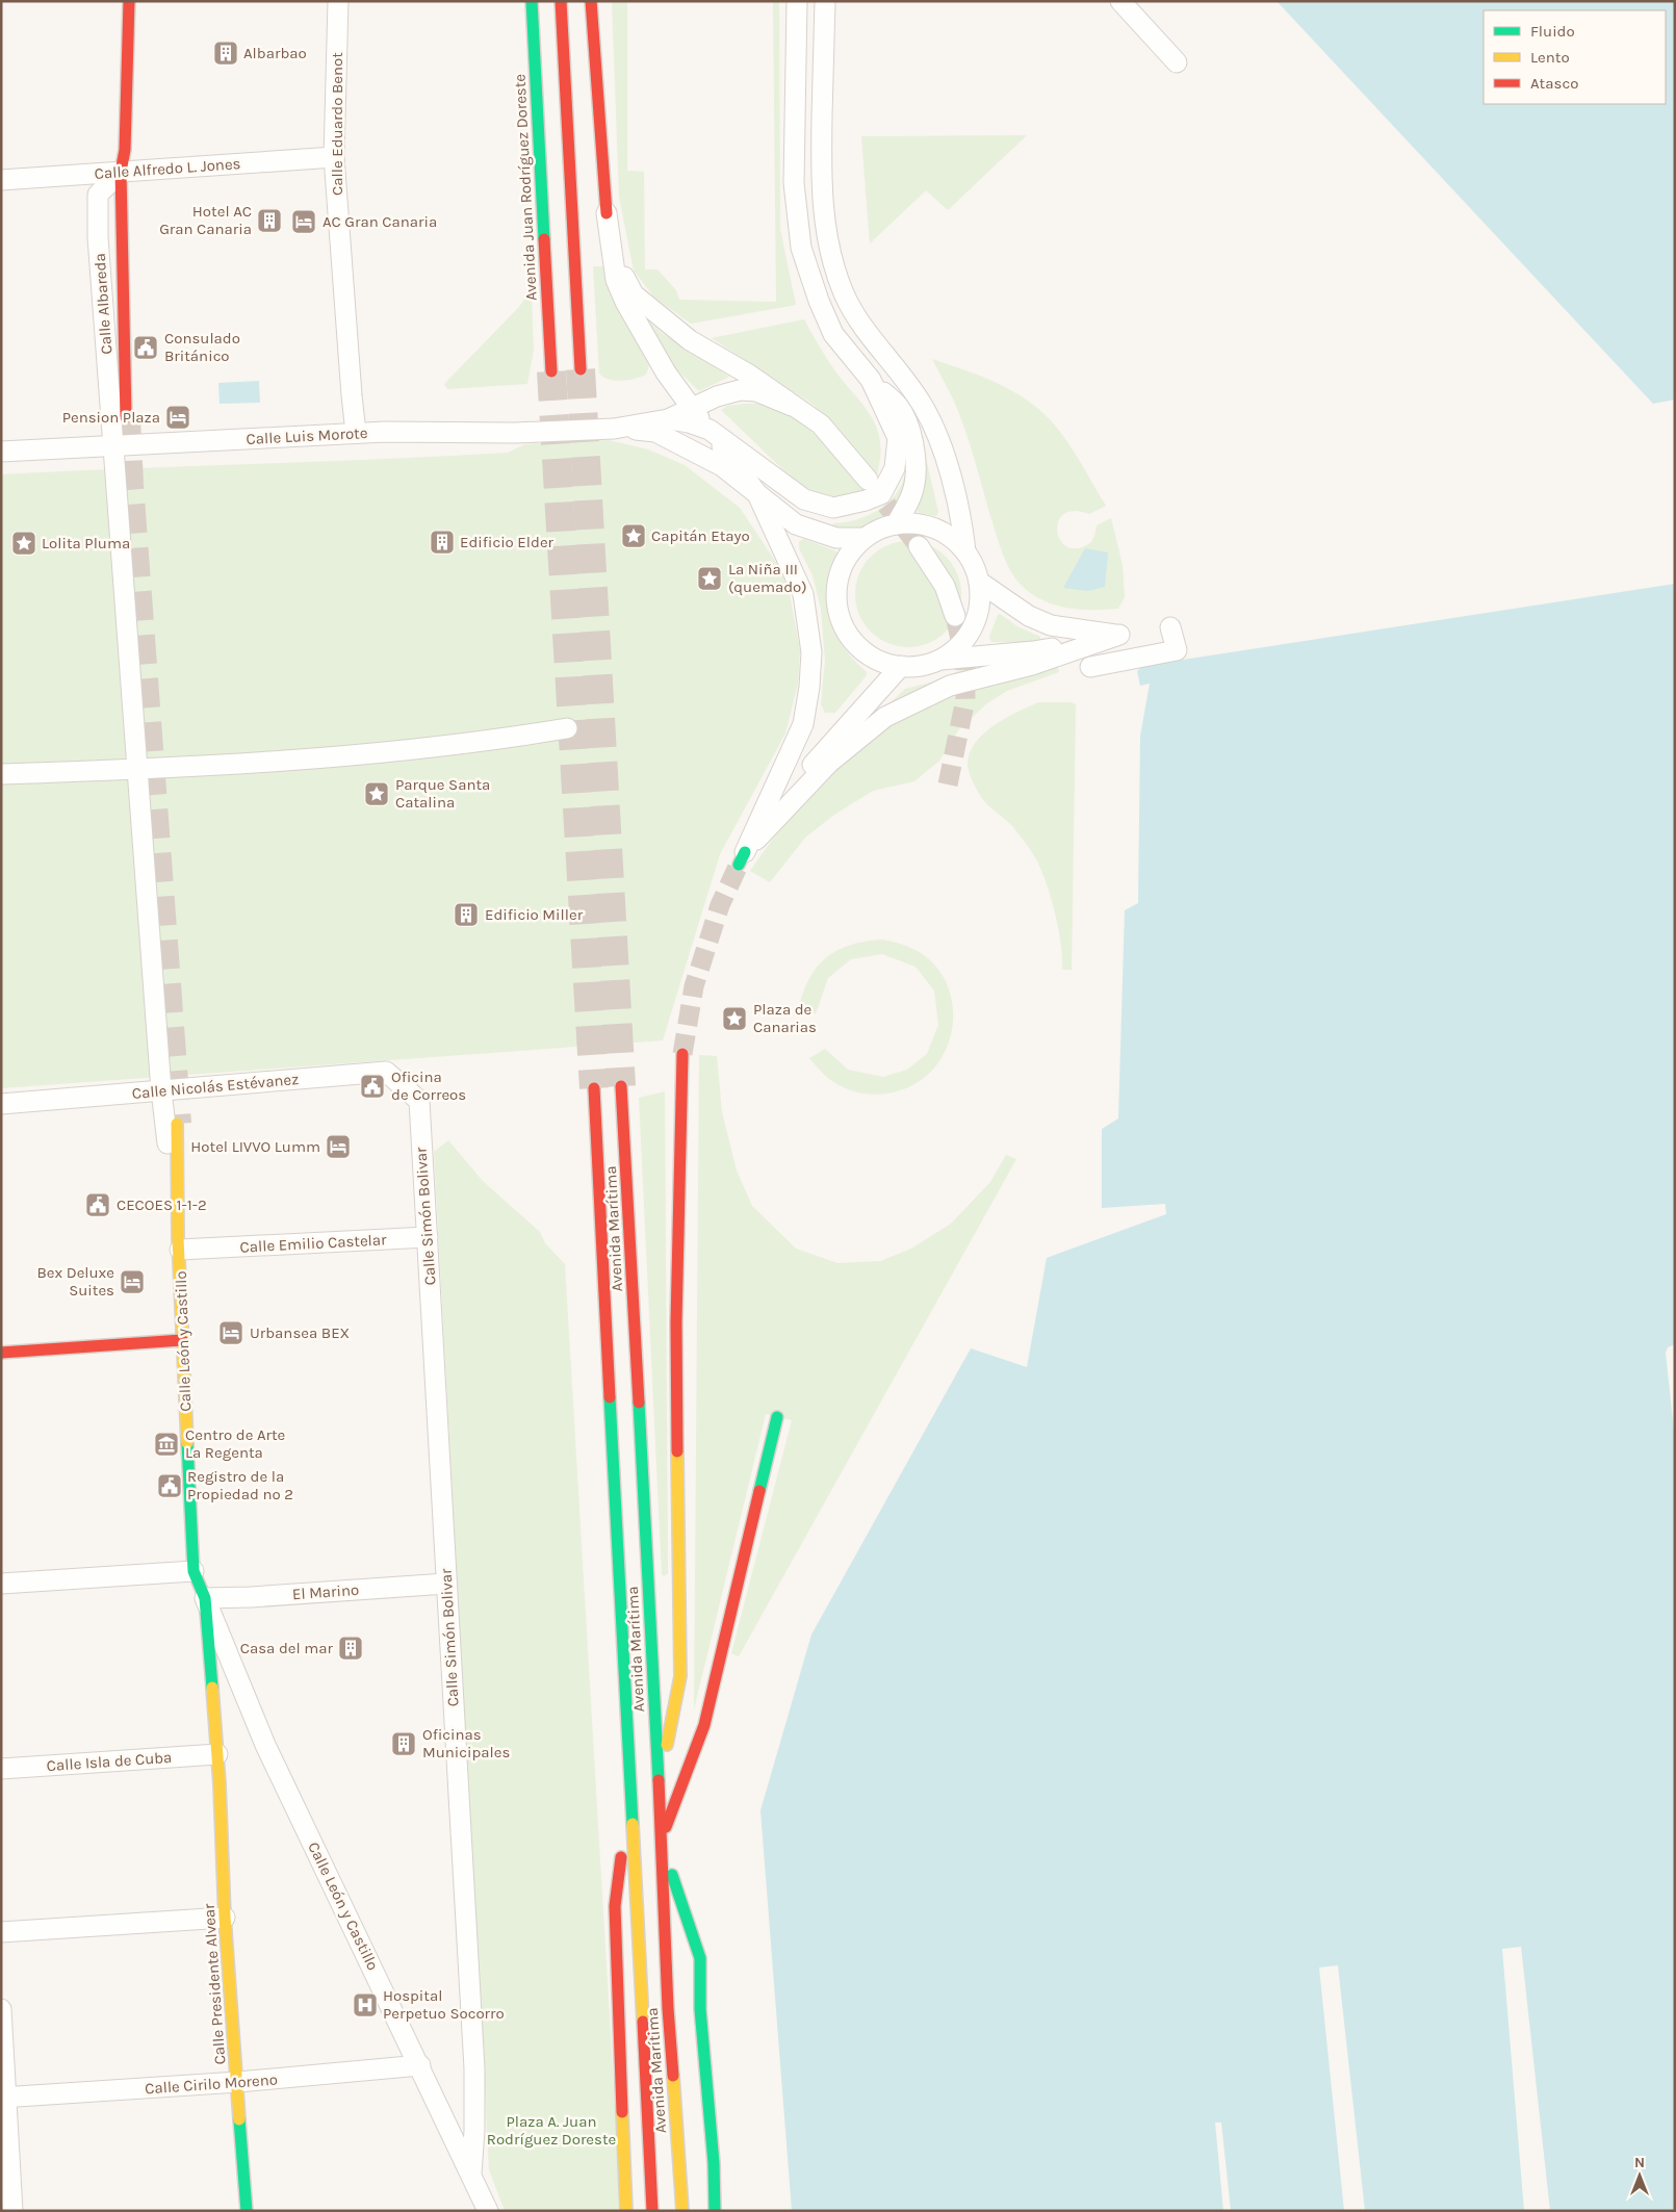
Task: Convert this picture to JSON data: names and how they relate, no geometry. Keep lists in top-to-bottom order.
{
  "streets": {
    "main road": [
      "Avenida Juan Rodríguez Doreste",
      "Calle Albareda",
      "Avenida Marítima",
      "Calle León y Castillo",
      "Calle Presidente Alvear"
    ],
    "street": [
      "Calle Eduardo Benot",
      "Calle Alfredo L. Jones",
      "Calle Luis Morote",
      "Calle Nicolás Estévanez",
      "Calle Simón Bolivar",
      "Calle Emilio Castelar",
      "El Marino",
      "Calle Isla de Cuba",
      "Calle Cirilo Moreno"
    ]
  },
  "crossings": [
    ["Calle Eduardo Benot", "Calle Alfredo L. Jones"],
    ["Calle Eduardo Benot", "Calle Luis Morote"],
    ["Calle Alfredo L. Jones", "Calle Albareda"],
    ["Calle Albareda", "Calle Luis Morote"],
    ["Calle Albareda", "Calle León y Castillo"],
    ["Calle Nicolás Estévanez", "Calle Simón Bolivar"],
    ["Calle Nicolás Estévanez", "Calle León y Castillo"],
    ["Calle Simón Bolivar", "Calle Emilio Castelar"],
    ["Calle Simón Bolivar", "Calle León y Castillo"],
    ["Calle Simón Bolivar", "El Marino"],
    ["Calle Emilio Castelar", "Calle León y Castillo"],
    ["Calle León y Castillo", "El Marino"],
    ["Calle León y Castillo", "Calle Isla de Cuba"],
    ["Calle León y Castillo", "Calle Presidente Alvear"],
    ["Calle León y Castillo", "Calle Cirilo Moreno"],
    ["Calle Isla de Cuba", "Calle Presidente Alvear"],
    ["Calle Presidente Alvear", "Calle Cirilo Moreno"]
  ],
  "parks": ["Plaza A. Juan Rodríguez Doreste"],
  "places": {
    "building": [
      "Albarbao",
      "Hotel AC Gran Canaria",
      "Edificio Elder",
      "Edificio Miller",
      "Casa del mar",
      "Oficinas Municipales"
    ],
    "hotel": [
      "AC Gran Canaria",
      "Pension Plaza",
      "Hotel LIVVO Lumm",
      "Bex Deluxe Suites",
      "Urbansea BEX"
    ],
    "public building": [
      "Consulado Británico",
      "Oficina de Correos",
      "CECOES 1-1-2",
      "Registro de la Propiedad nº 2"
    ],
    "place": [
      "Capitán Etayo",
      "Lolita Pluma",
      "La Niña III (quemado)",
      "Parque Santa Catalina",
      "Plaza de Canarias"
    ],
    "museum": ["Centro de Arte La Regenta"],
    "hospital": ["Hospital Perpetuo Socorro"]
  },
  "legend": ["Fluido", "Lento", "Atasco"],
  "north": "top"
}
